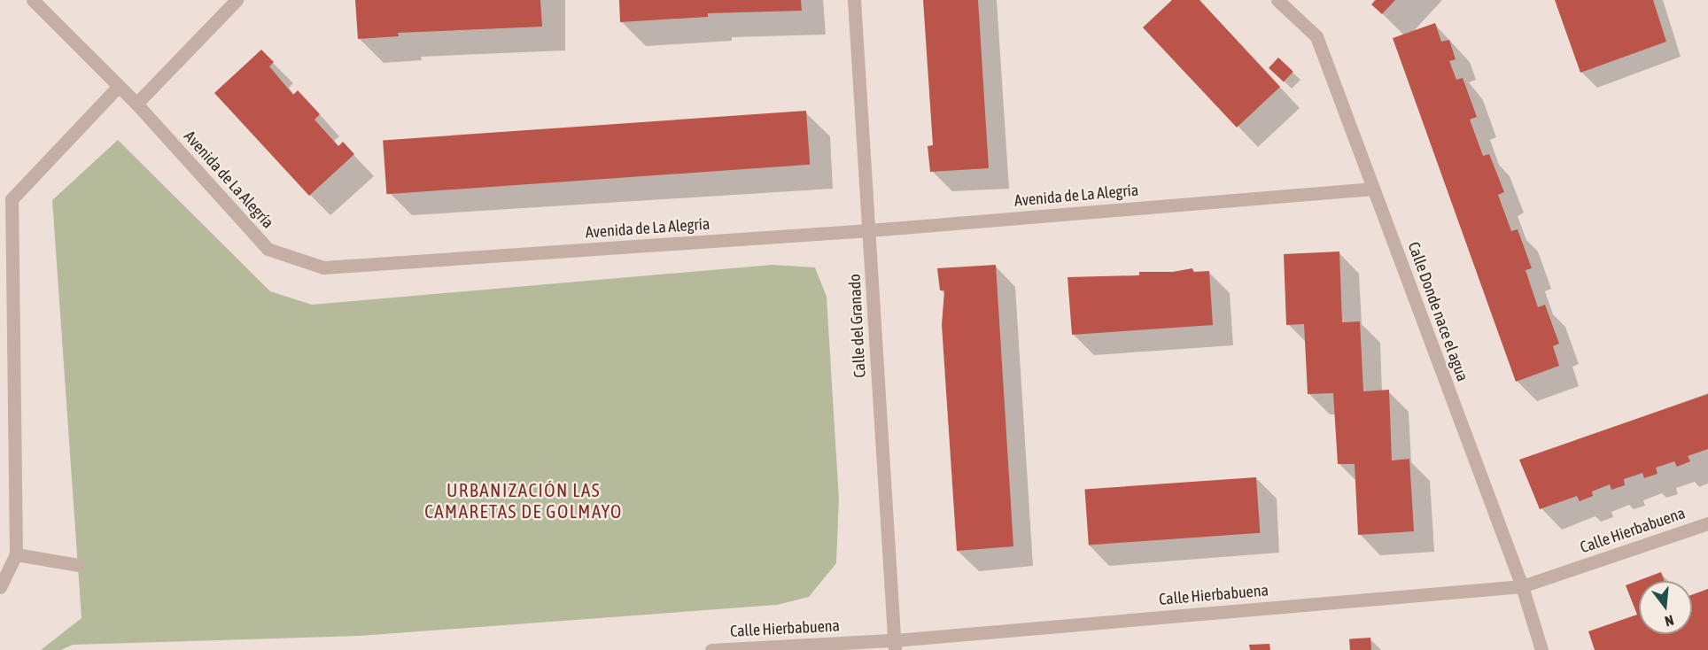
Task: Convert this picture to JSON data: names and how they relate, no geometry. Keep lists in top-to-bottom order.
{
  "streets": {
    "street": [
      "Avenida de La Alegría",
      "Calle Donde nace el agua",
      "Calle del Granado",
      "Calle Hierbabuena"
    ]
  },
  "crossings": [
    ["Avenida de La Alegría", "Calle Donde nace el agua"],
    ["Avenida de La Alegría", "Calle del Granado"],
    ["Calle Donde nace el agua", "Calle Hierbabuena"],
    ["Calle del Granado", "Calle Hierbabuena"]
  ],
  "districts": ["URBANIZACIÓN LAS CAMARETAS DE GOLMAYO"],
  "north": "bottom"
}
